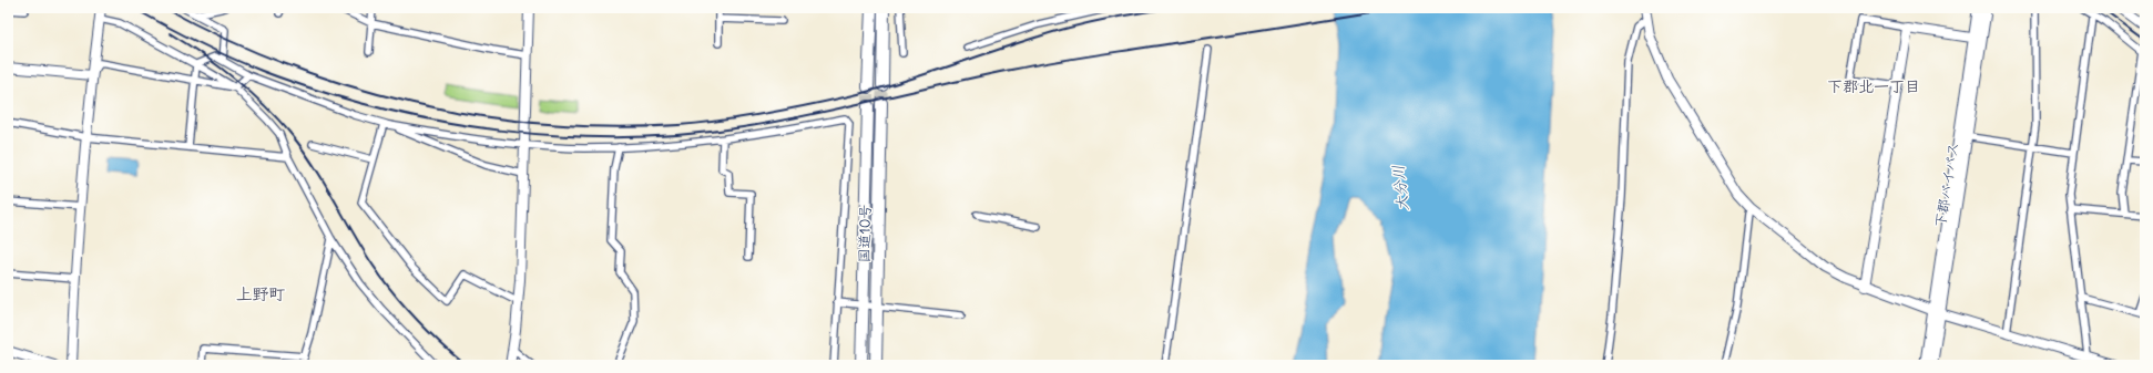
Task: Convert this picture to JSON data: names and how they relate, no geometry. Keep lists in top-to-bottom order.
{
  "streets": {
    "highway": ["国道10号"],
    "street": ["下郡バイパス"]
  },
  "districts": ["下郡北一丁目", "上野町"],
  "water": ["大分川"]
}
